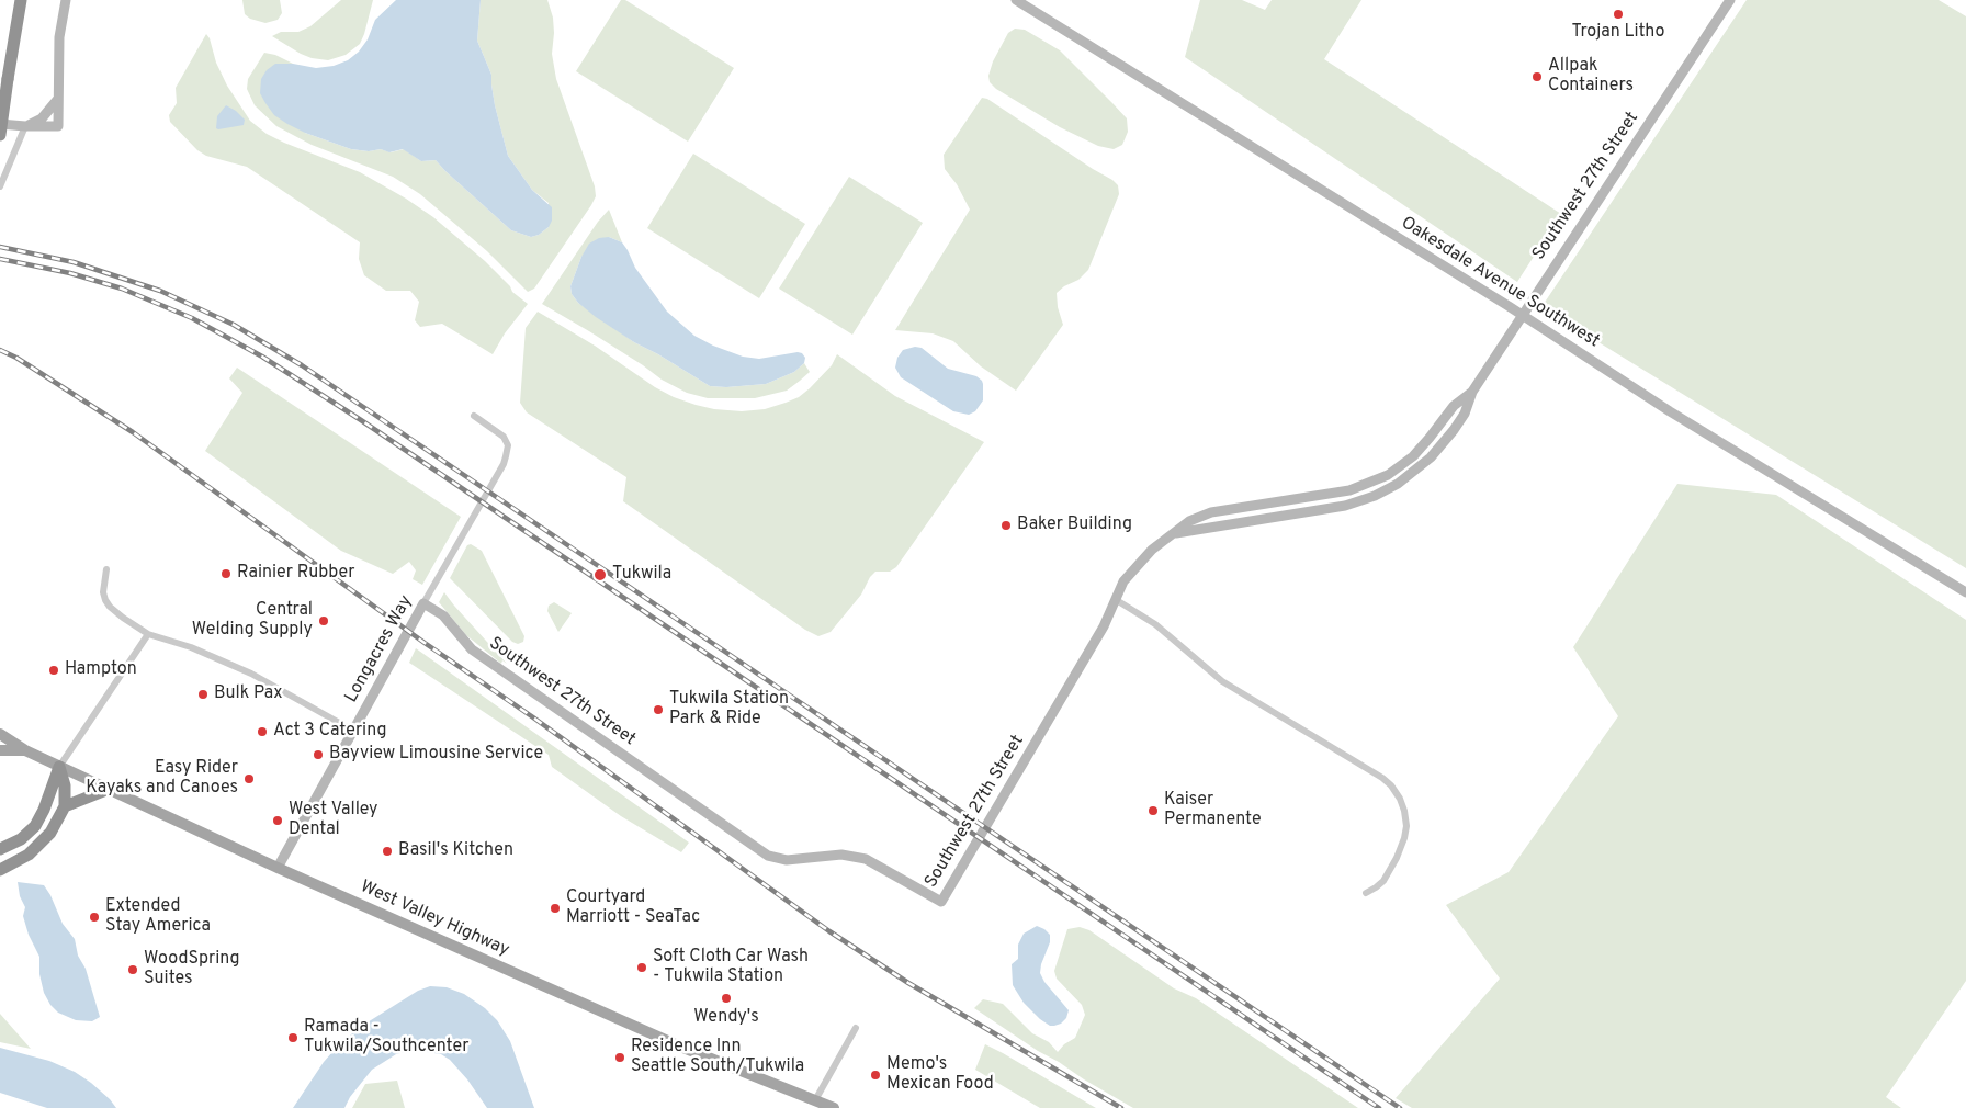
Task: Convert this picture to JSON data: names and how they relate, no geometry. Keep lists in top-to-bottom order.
{
  "streets": {
    "main road": ["West Valley Highway"],
    "street": ["Southwest 27th Street", "Oakesdale Avenue Southwest", "Longacres Way"]
  },
  "crossings": [
    ["Southwest 27th Street", "Oakesdale Avenue Southwest"],
    ["Southwest 27th Street", "Longacres Way"],
    ["Longacres Way", "West Valley Highway"]
  ],
  "places": [
    "Trojan Litho",
    "Allpak Containers",
    "Baker Building",
    "Rainier Rubber",
    "Tukwila",
    "Central Welding Supply",
    "Hampton",
    "Bulk Pax",
    "Tukwila Station Park & Ride",
    "Act 3 Catering",
    "Bayview Limousine Service",
    "Easy Rider Kayaks and Canoes",
    "Kaiser Permanente",
    "West Valley Dental",
    "Basil's Kitchen",
    "Courtyard Marriott - SeaTac",
    "Extended Stay America",
    "Soft Cloth Car Wash - Tukwila Station",
    "WoodSpring Suites",
    "Wendy's",
    "Ramada - Tukwila/Southcenter",
    "Residence Inn Seattle South/Tukwila",
    "Memo's Mexican Food"
  ]
}
